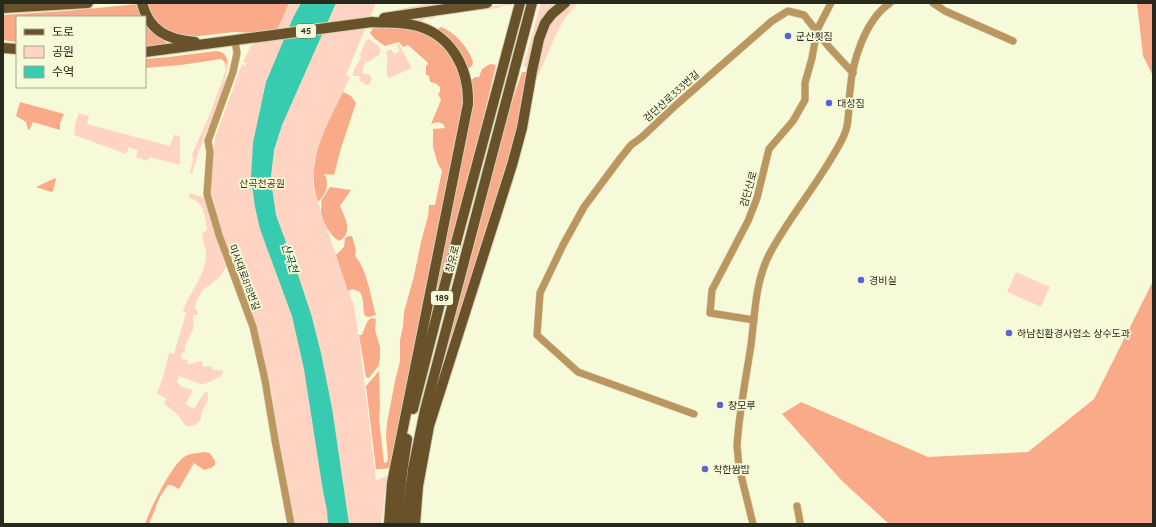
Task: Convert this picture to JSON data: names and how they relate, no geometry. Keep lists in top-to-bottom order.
{
  "streets": {
    "main road": ["45", "창우로", "189"],
    "street": ["검단산로333번길", "검단산로", "미사대로818번길"]
  },
  "crossings": [
    ["45", "미사대로818번길"]
  ],
  "water": ["산곡천"],
  "parks": ["산곡천공원"],
  "places": [
    "군산횟집",
    "대성집",
    "경비실",
    "하남친환경사업소 상수도과",
    "창모루",
    "착한쌈밥"
  ],
  "legend": ["도로", "공원", "수역"]
}
